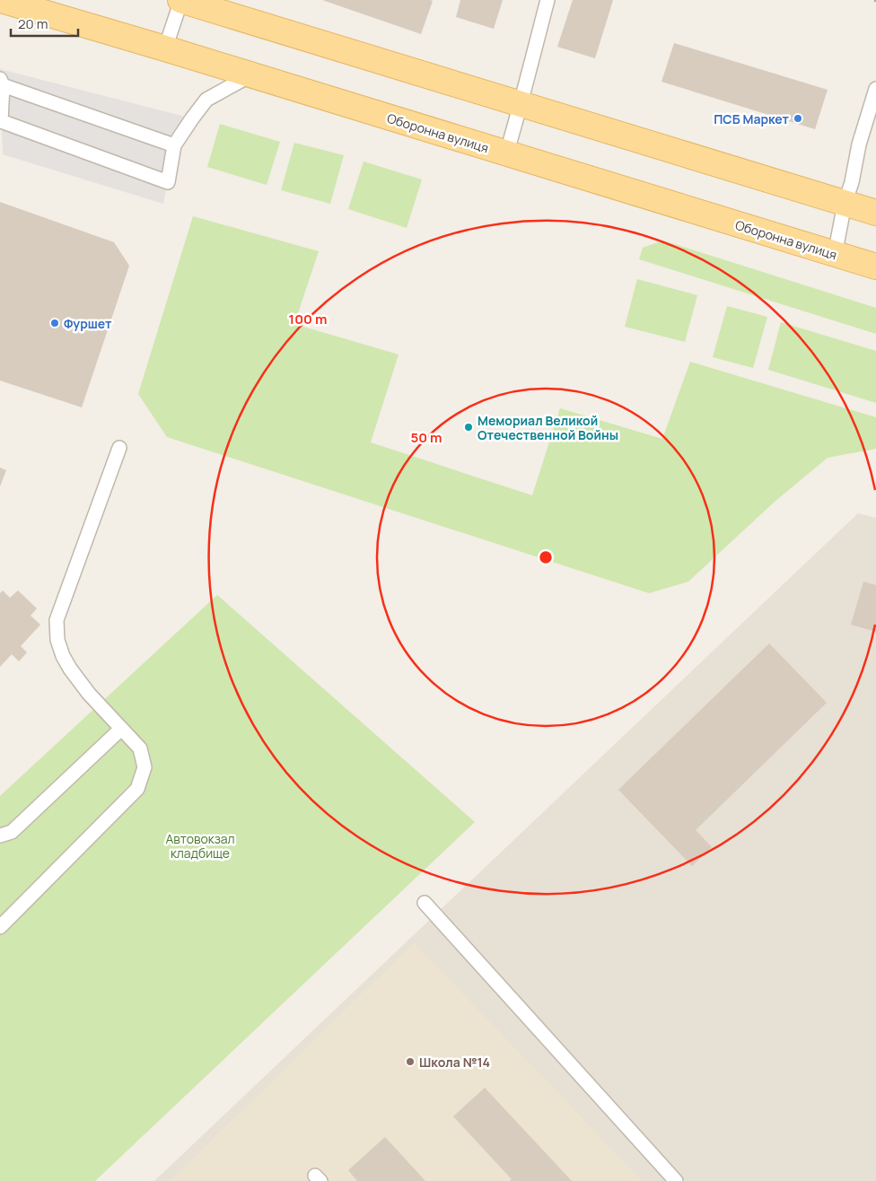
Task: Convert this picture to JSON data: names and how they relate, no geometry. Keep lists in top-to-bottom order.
{
  "streets": {
    "main road": ["Оборонна вулиця"]
  },
  "parks": ["Автовокзал кладбище"],
  "places": [
    "ПСБ Маркет",
    "Фуршет",
    "Мемориал Великой Отечественной Войны",
    "Школа №14"
  ],
  "scale_bar": "20 m",
  "rings": ["100 m", "50 m"]
}
